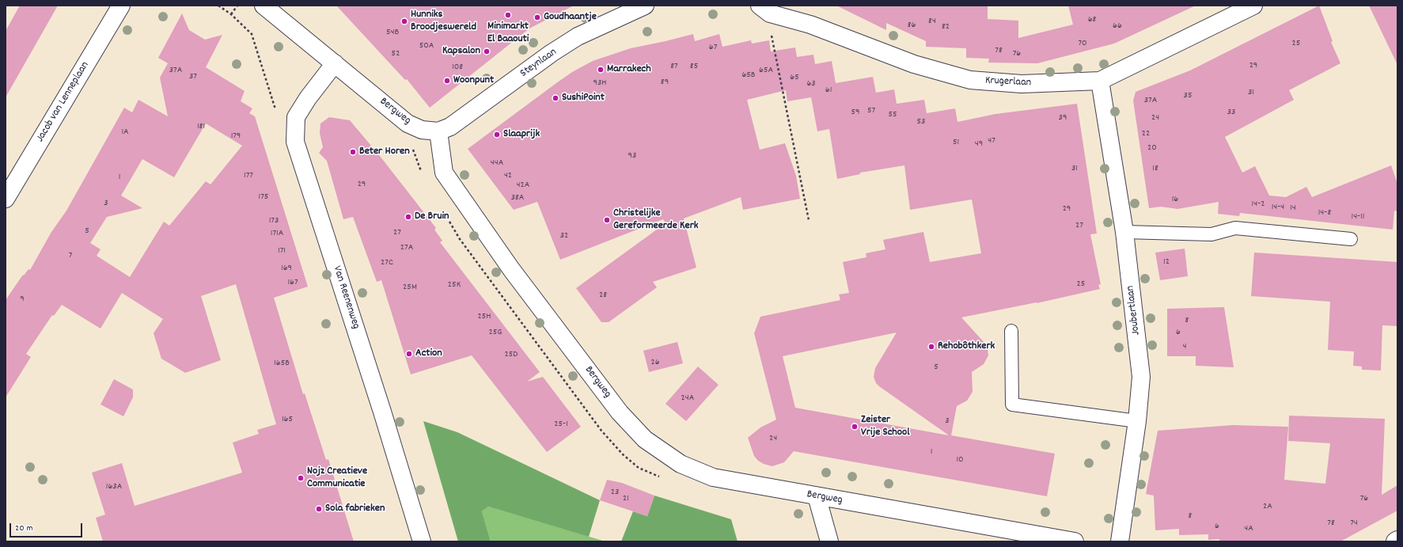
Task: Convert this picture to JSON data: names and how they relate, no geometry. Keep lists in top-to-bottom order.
{
  "streets": {
    "street": [
      "Steynlaan",
      "Krugerlaan",
      "Jacob van Lenneplaan",
      "Bergweg",
      "Van Reenenweg",
      "Joubertlaan"
    ]
  },
  "crossings": [
    ["Steynlaan", "Bergweg"],
    ["Krugerlaan", "Joubertlaan"],
    ["Bergweg", "Van Reenenweg"]
  ],
  "places": [
    "Minimarkt El Baaouti",
    "Goudhaantje",
    "Hunniks Broodjeswereld",
    "Kapsalon",
    "Marrakech",
    "Woonpunt",
    "SushiPoint",
    "Slaaprijk",
    "Beter Horen",
    "De Bruin",
    "Christelijke Gereformeerde Kerk",
    "Rehobôthkerk",
    "Action",
    "Zeister Vrije School",
    "Nojz Creatieve Communicatie",
    "Sola fabrieken"
  ],
  "house_numbers": [
    "68",
    "84",
    "86",
    "66",
    "82",
    "54B",
    "70",
    "25",
    "50A",
    "67",
    "78",
    "52",
    "76",
    "29",
    "87",
    "85",
    "108",
    "37A",
    "65A",
    "65B",
    "37",
    "65",
    "89",
    "93H",
    "63",
    "61",
    "31",
    "35",
    "37A",
    "57",
    "59",
    "33",
    "55",
    "39",
    "24",
    "53",
    "181",
    "1A",
    "22",
    "179",
    "47",
    "51",
    "49",
    "20",
    "93",
    "44A",
    "31",
    "18",
    "177",
    "42",
    "1",
    "29",
    "42A",
    "175",
    "38A",
    "16",
    "3",
    "14-2",
    "14-4",
    "14",
    "29",
    "14-8",
    "14-11",
    "173",
    "27",
    "5",
    "27",
    "171A",
    "32",
    "27A",
    "171",
    "7",
    "12",
    "27C",
    "169",
    "167",
    "25",
    "25K",
    "25M",
    "28",
    "9",
    "25H",
    "8",
    "25G",
    "6",
    "4",
    "25D",
    "26",
    "165B",
    "5",
    "24A",
    "165",
    "3",
    "25-1",
    "24",
    "1",
    "10",
    "163A",
    "23",
    "21",
    "76",
    "2A",
    "8",
    "78",
    "74",
    "6",
    "4A"
  ],
  "scale_bar": "20 m"
}
